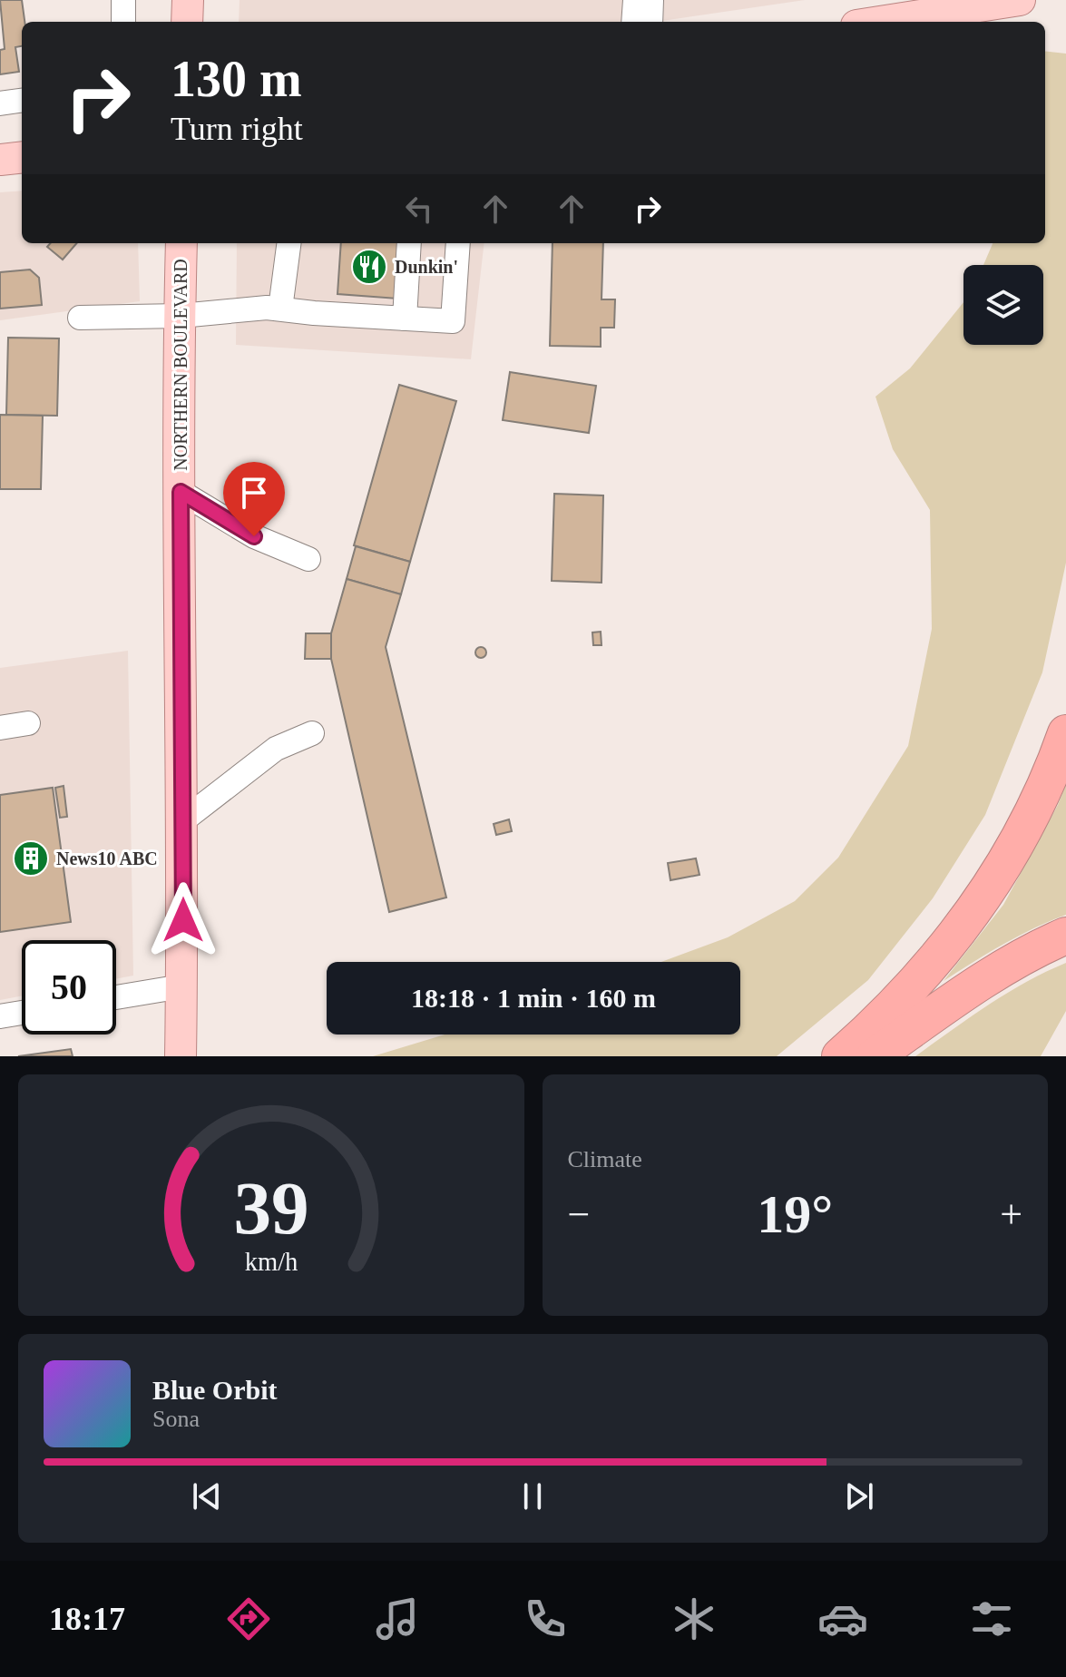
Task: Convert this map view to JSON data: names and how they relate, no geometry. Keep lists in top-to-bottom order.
{
  "streets": {
    "main road": ["NORTHERN BOULEVARD"]
  },
  "places": {
    "restaurant": ["Dunkin'"],
    "building": ["News10 ABC"]
  },
  "page": {
    "turn": ["130 m", "Turn right"],
    "limit": "50",
    "trip": "18:18 · 1 min · 160 m",
    "tile": "Climate",
    "heat": ["−", "19°", "+"],
    "song": ["Blue Orbit", "Sona"],
    "tabs": "18:17",
    "gauge": ["39", "km/h"]
  }
}
